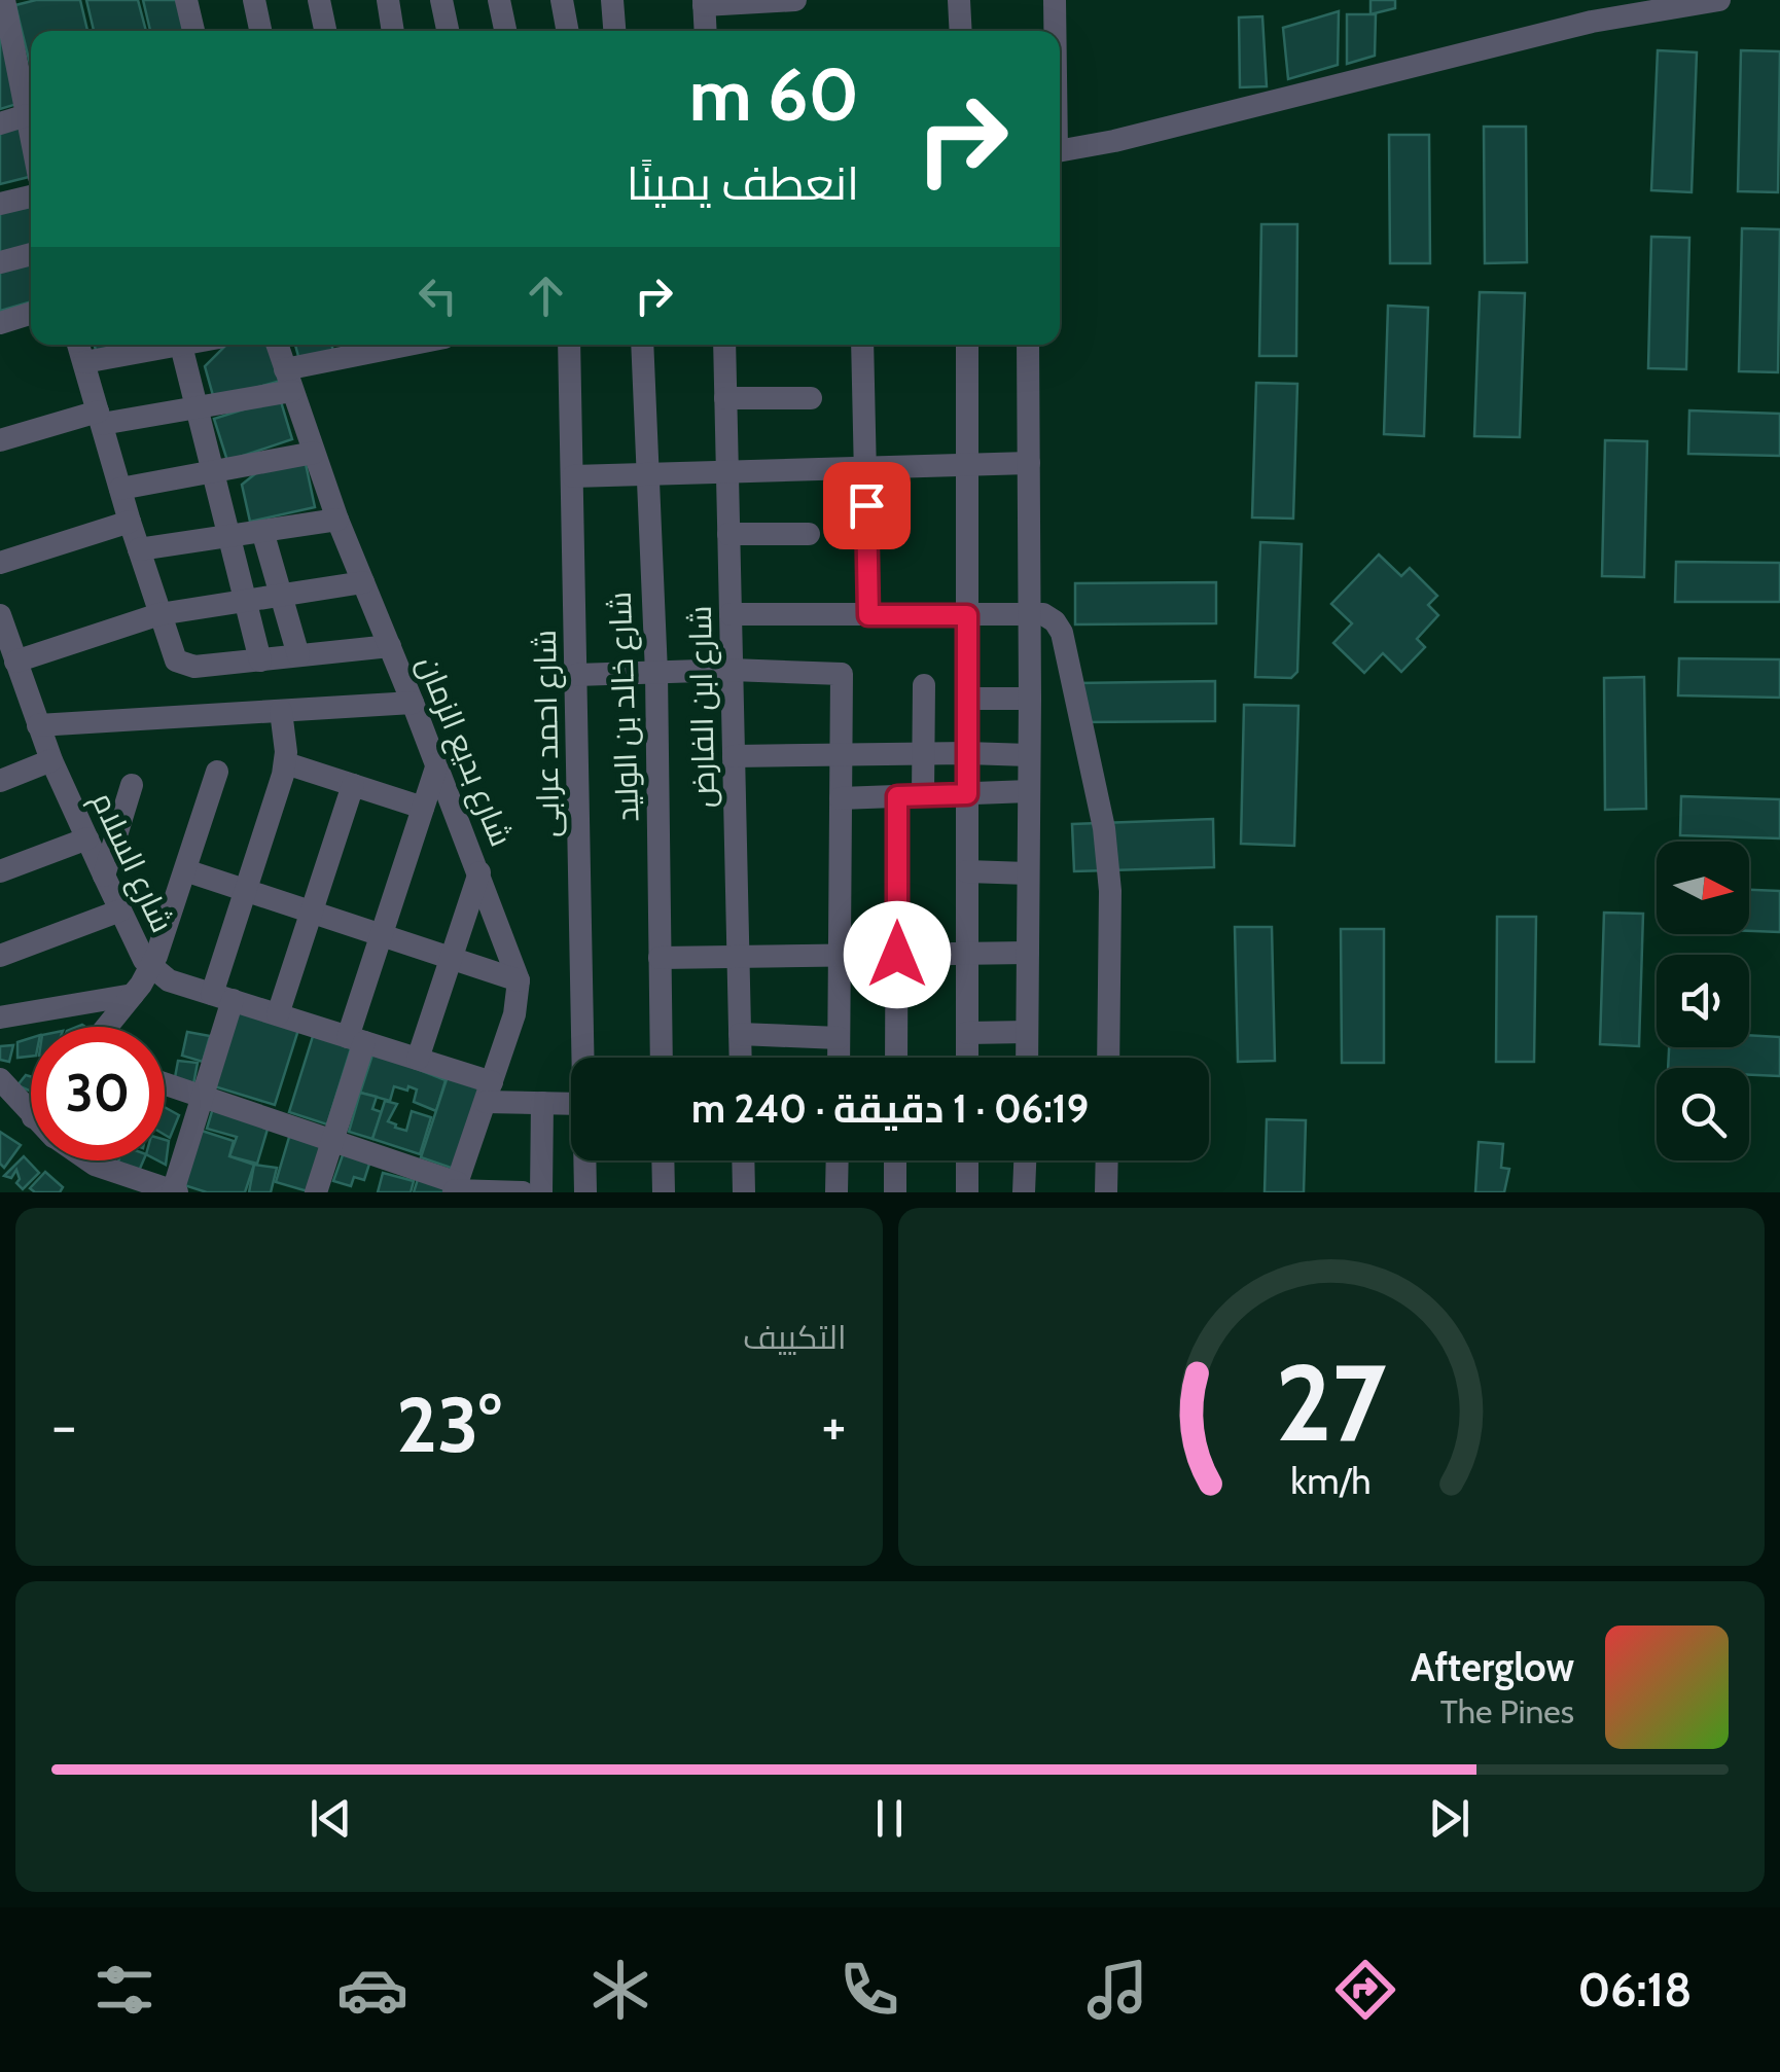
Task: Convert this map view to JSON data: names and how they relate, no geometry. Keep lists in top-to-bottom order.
{
  "streets": {
    "street": [
      "شارع خالد بن الوليد",
      "شارع ابن الفارض",
      "شارع احمد عرابى",
      "شارع بديع الزمان",
      "شارع السلام"
    ]
  },
  "north": "right",
  "page": {
    "turn": ["60 m", "انعطف يمينًا"],
    "limit": "30",
    "trip": "06:19 · 1 دقيقة · 240 m",
    "tile": "التكييف",
    "heat": ["−", "23°", "+"],
    "song": ["Afterglow", "The Pines"],
    "tabs": "06:18",
    "gauge": ["27", "km/h"]
  }
}
